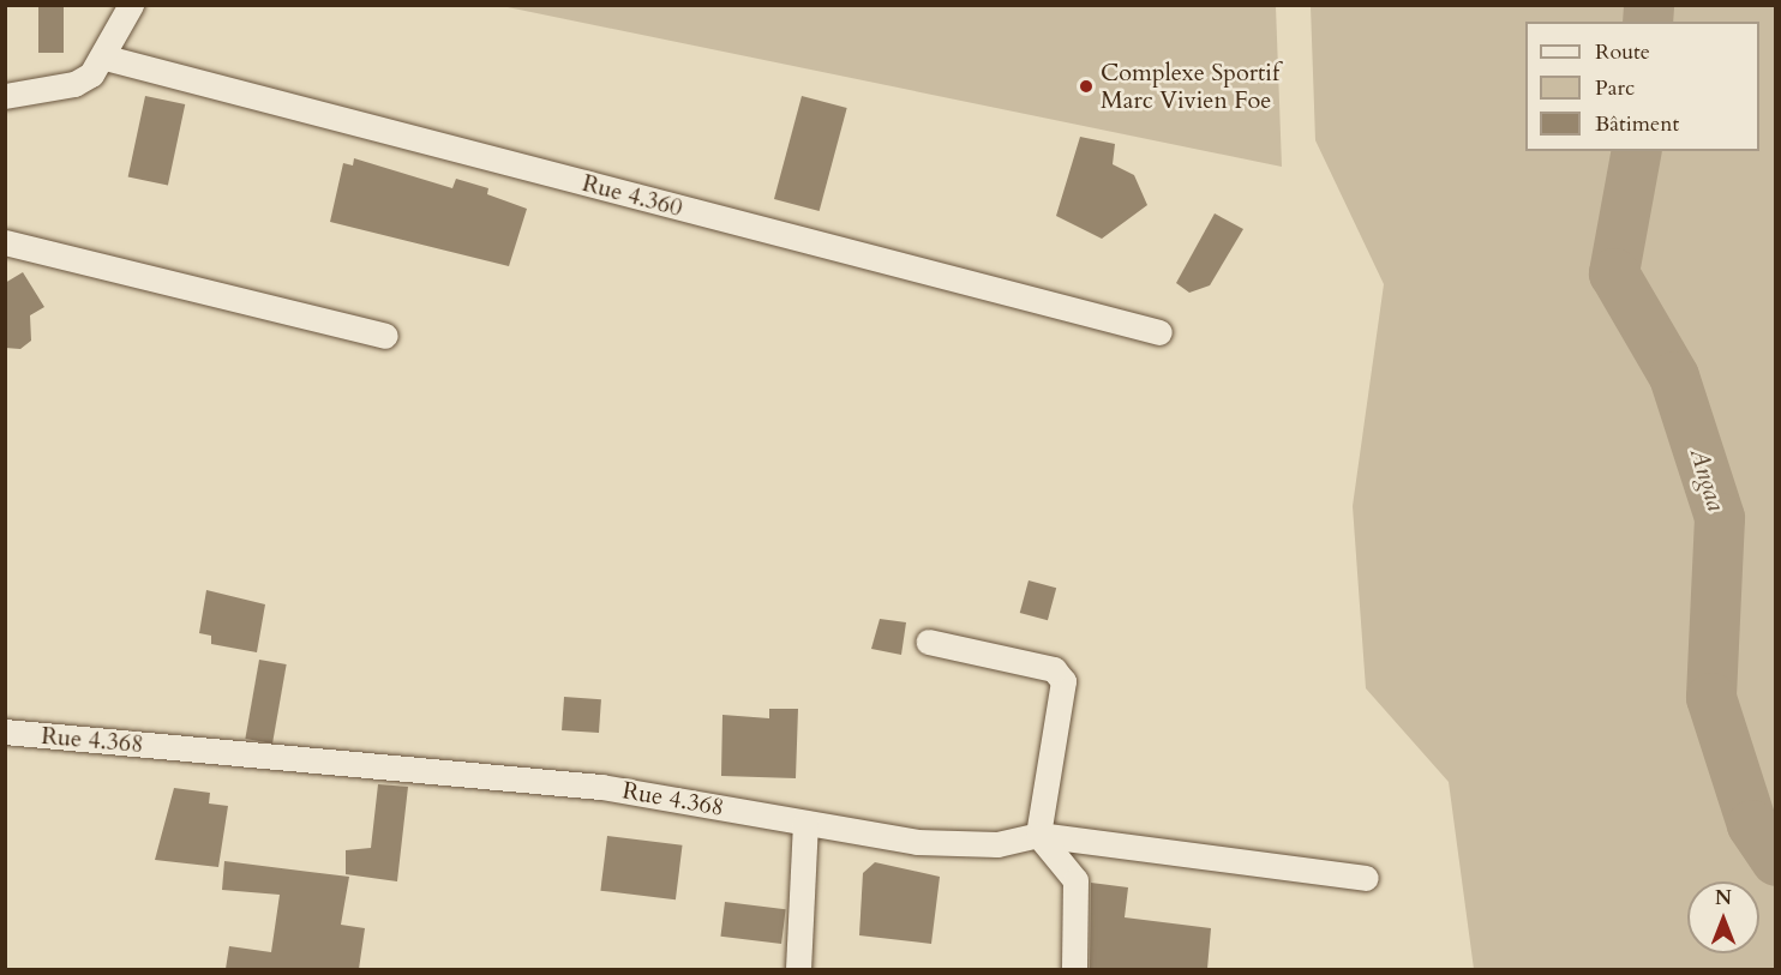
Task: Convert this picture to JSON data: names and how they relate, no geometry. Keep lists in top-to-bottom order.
{
  "streets": {
    "street": ["Rue 4.360", "Rue 4.368"]
  },
  "water": ["Angaa"],
  "places": ["Complexe Sportif Marc Vivien Foe"],
  "legend": ["Route", "Parc", "Bâtiment"],
  "north": "top"
}
